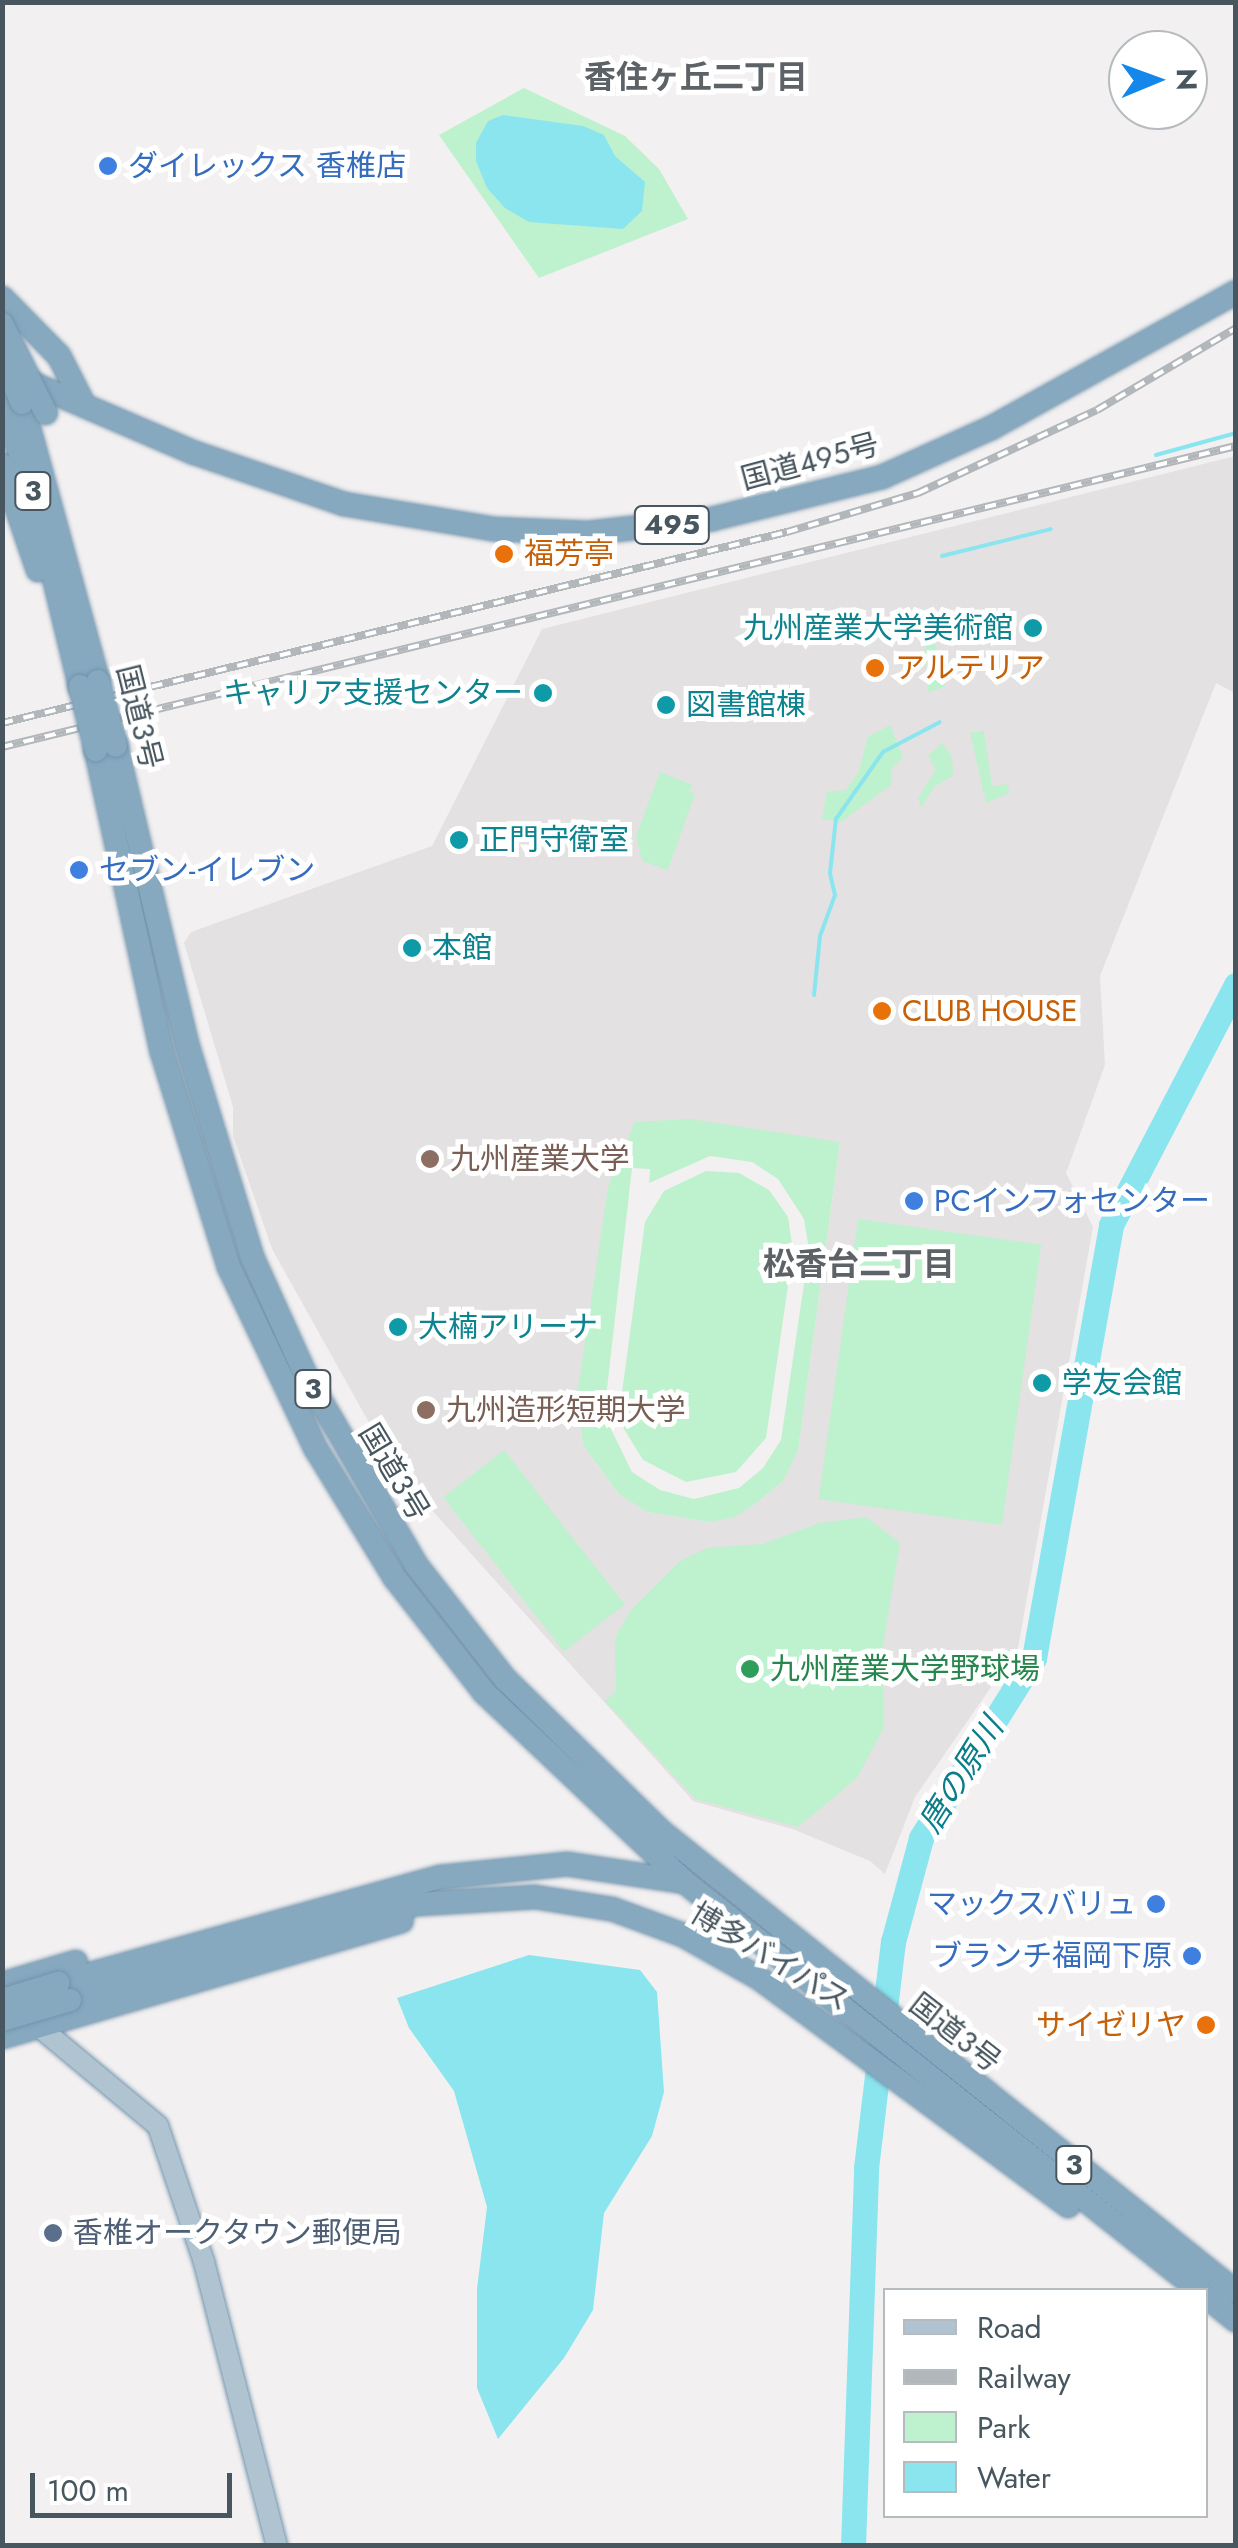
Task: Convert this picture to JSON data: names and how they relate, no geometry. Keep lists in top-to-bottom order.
{
  "streets": {
    "highway": [
      "国道495号",
      "3",
      "495",
      "国道3号",
      "博多バイパス"
    ]
  },
  "crossings": [
    ["国道3号", "博多バイパス"]
  ],
  "districts": ["香住ヶ丘二丁目", "松香台二丁目"],
  "water": ["唐の原川"],
  "places": [
    "ダイレックス 香椎店",
    "福芳亭",
    "九州産業大学美術館",
    "アルテリア",
    "キャリア支援センター",
    "図書館棟",
    "正門守衛室",
    "セブン-イレブン",
    "本館",
    "CLUB HOUSE",
    "九州産業大学",
    "PCインフォセンター",
    "大楠アリーナ",
    "学友会館",
    "九州造形短期大学",
    "九州産業大学野球場",
    "マックスバリュ",
    "ブランチ福岡下原",
    "サイゼリヤ",
    "香椎オークタウン郵便局"
  ],
  "legend": [
    "Road",
    "Railway",
    "Park",
    "Water"
  ],
  "scale_bar": "100 m",
  "north": "right"
}
